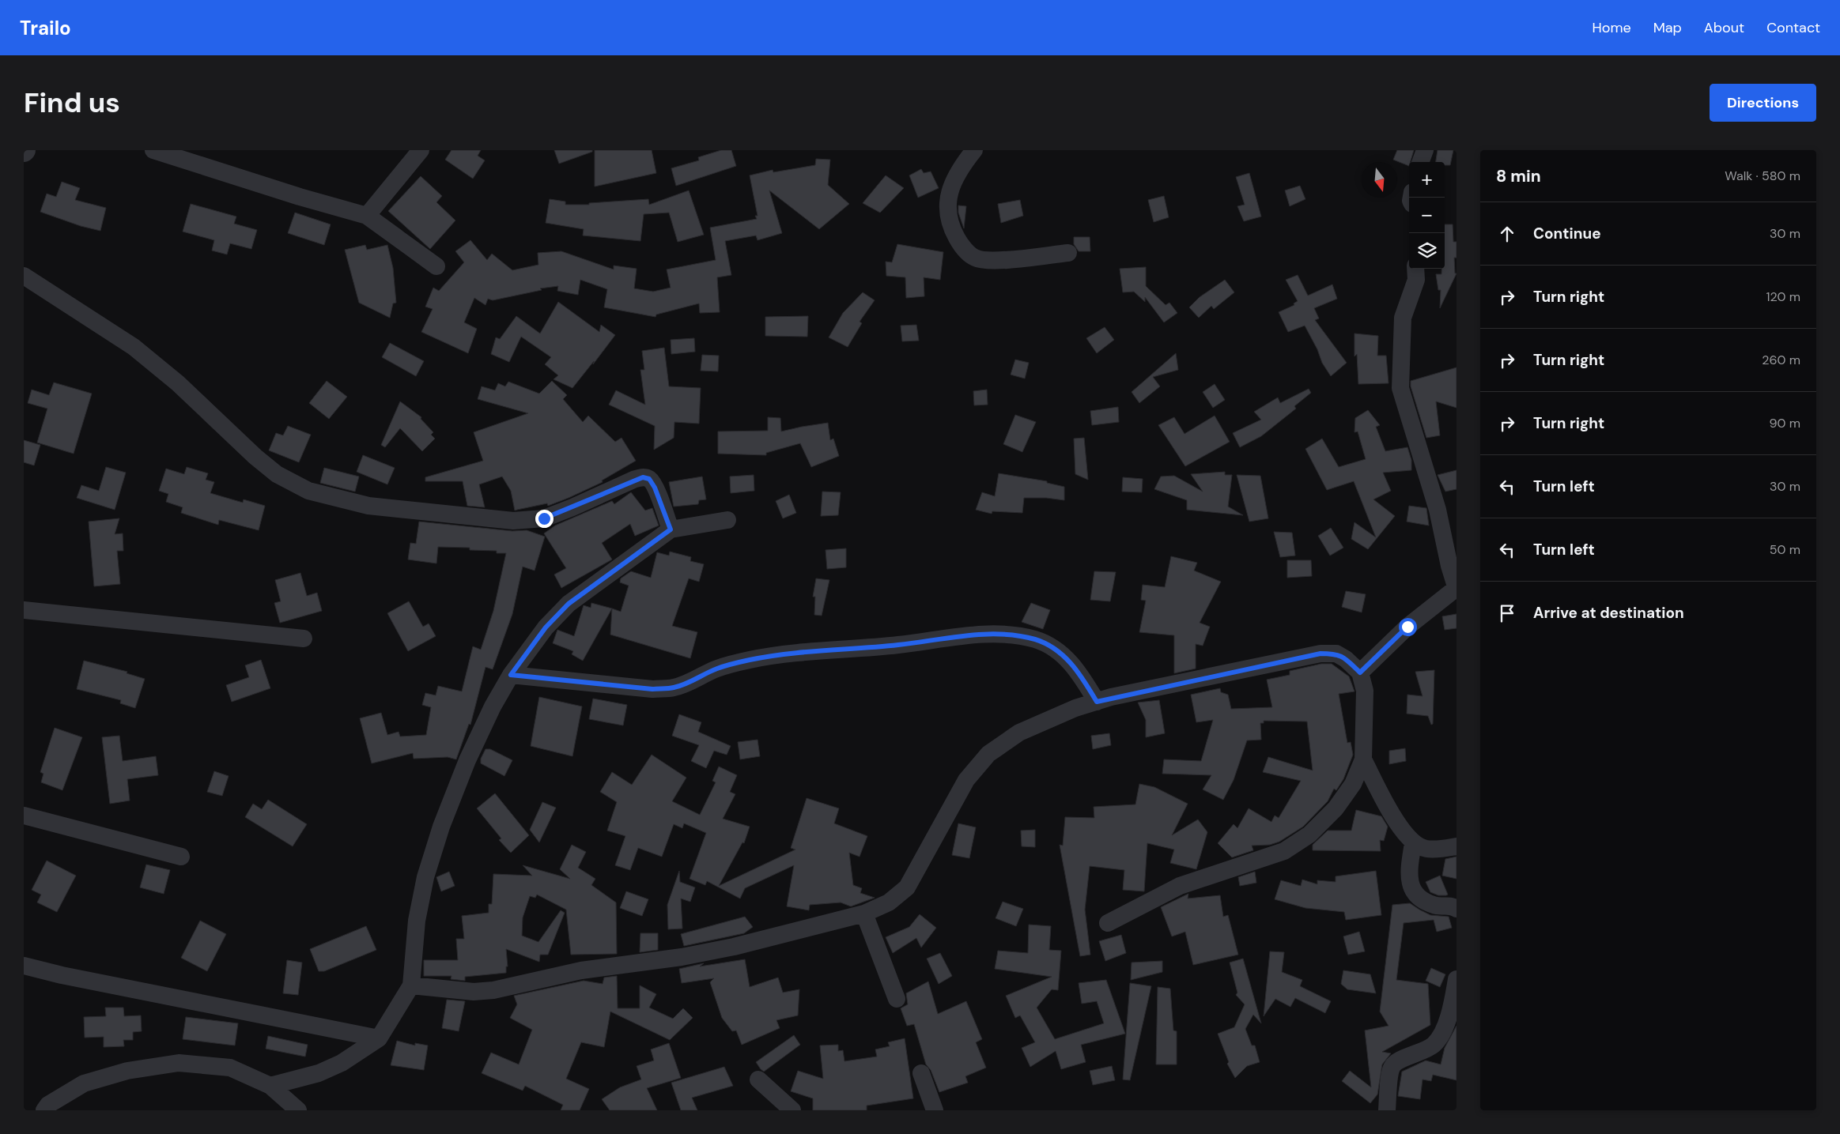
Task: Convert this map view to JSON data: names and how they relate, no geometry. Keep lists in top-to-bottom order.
{
  "north": "bottom",
  "page": {
    "header": "Trailo",
    "nav": [
      "Home",
      "Map",
      "About",
      "Contact"
    ],
    "buttons": "Directions",
    "title": "Find us",
    "heading": ["8 min", "Walk · 580 m"],
    "map_buttons": ["+", "−"],
    "list": [
      ["Continue", "30 m"],
      ["Turn right", "120 m"],
      ["Turn right", "260 m"],
      ["Turn right", "90 m"],
      ["Turn left", "30 m"],
      ["Turn left", "50 m"],
      "Arrive at destination"
    ]
  }
}
